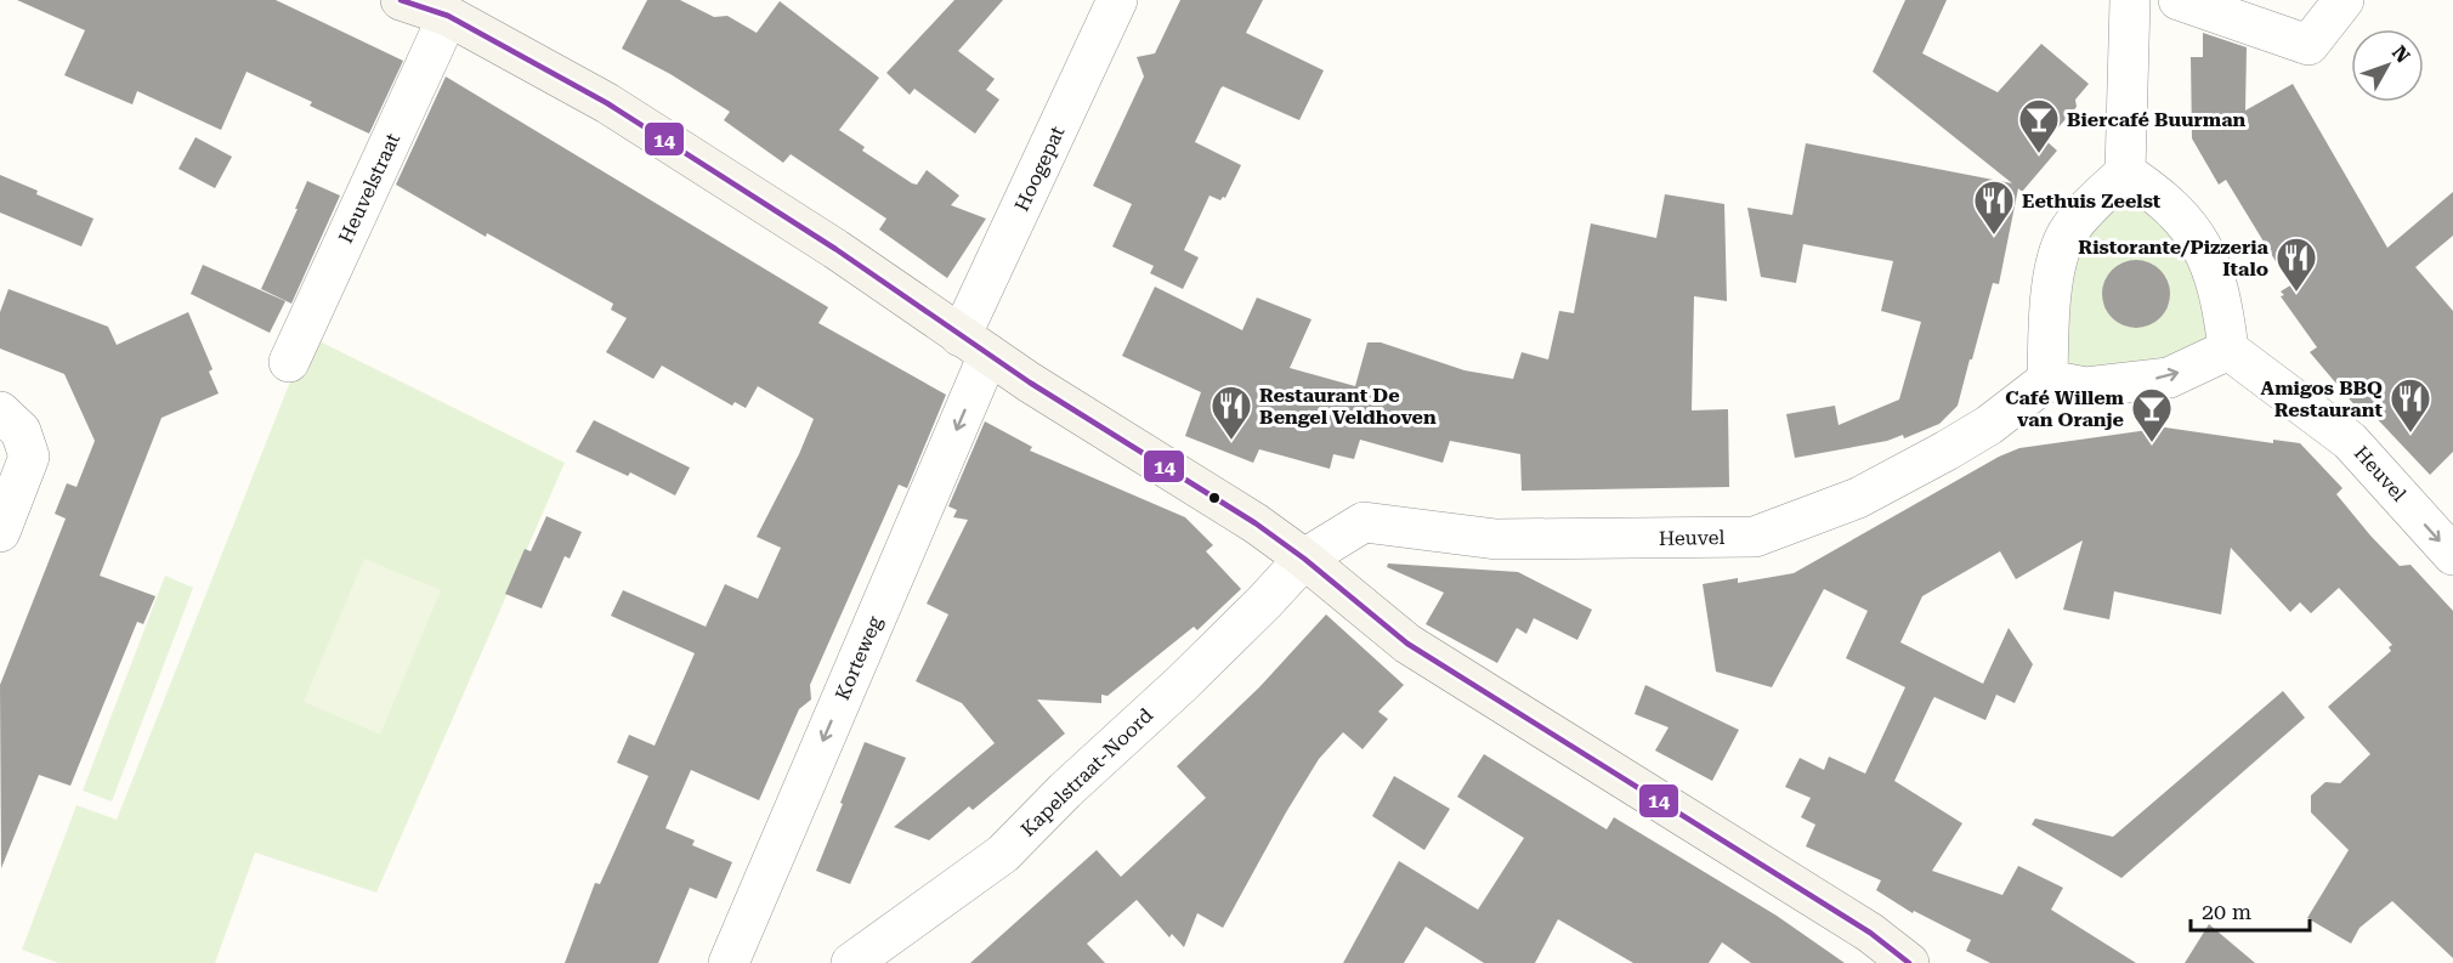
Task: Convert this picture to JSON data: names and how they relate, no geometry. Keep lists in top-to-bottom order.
{
  "streets": {
    "street": [
      "Hoogepat",
      "Heuvelstraat",
      "Heuvel",
      "Korteweg",
      "Kapelstraat-Noord"
    ]
  },
  "crossings": [
    ["Hoogepat", "Korteweg"],
    ["Heuvel", "Kapelstraat-Noord"]
  ],
  "one_way": ["Korteweg"],
  "places": {
    "bar": ["Biercafé Buurman", "Café Willem van Oranje"],
    "restaurant": [
      "Eethuis Zeelst",
      "Ristorante/Pizzeria Italo",
      "Amigos BBQ Restaurant",
      "Restaurant De Bengel Veldhoven"
    ]
  },
  "lines": ["transit line 14"],
  "scale_bar": "20 m",
  "north": "top right"
}
